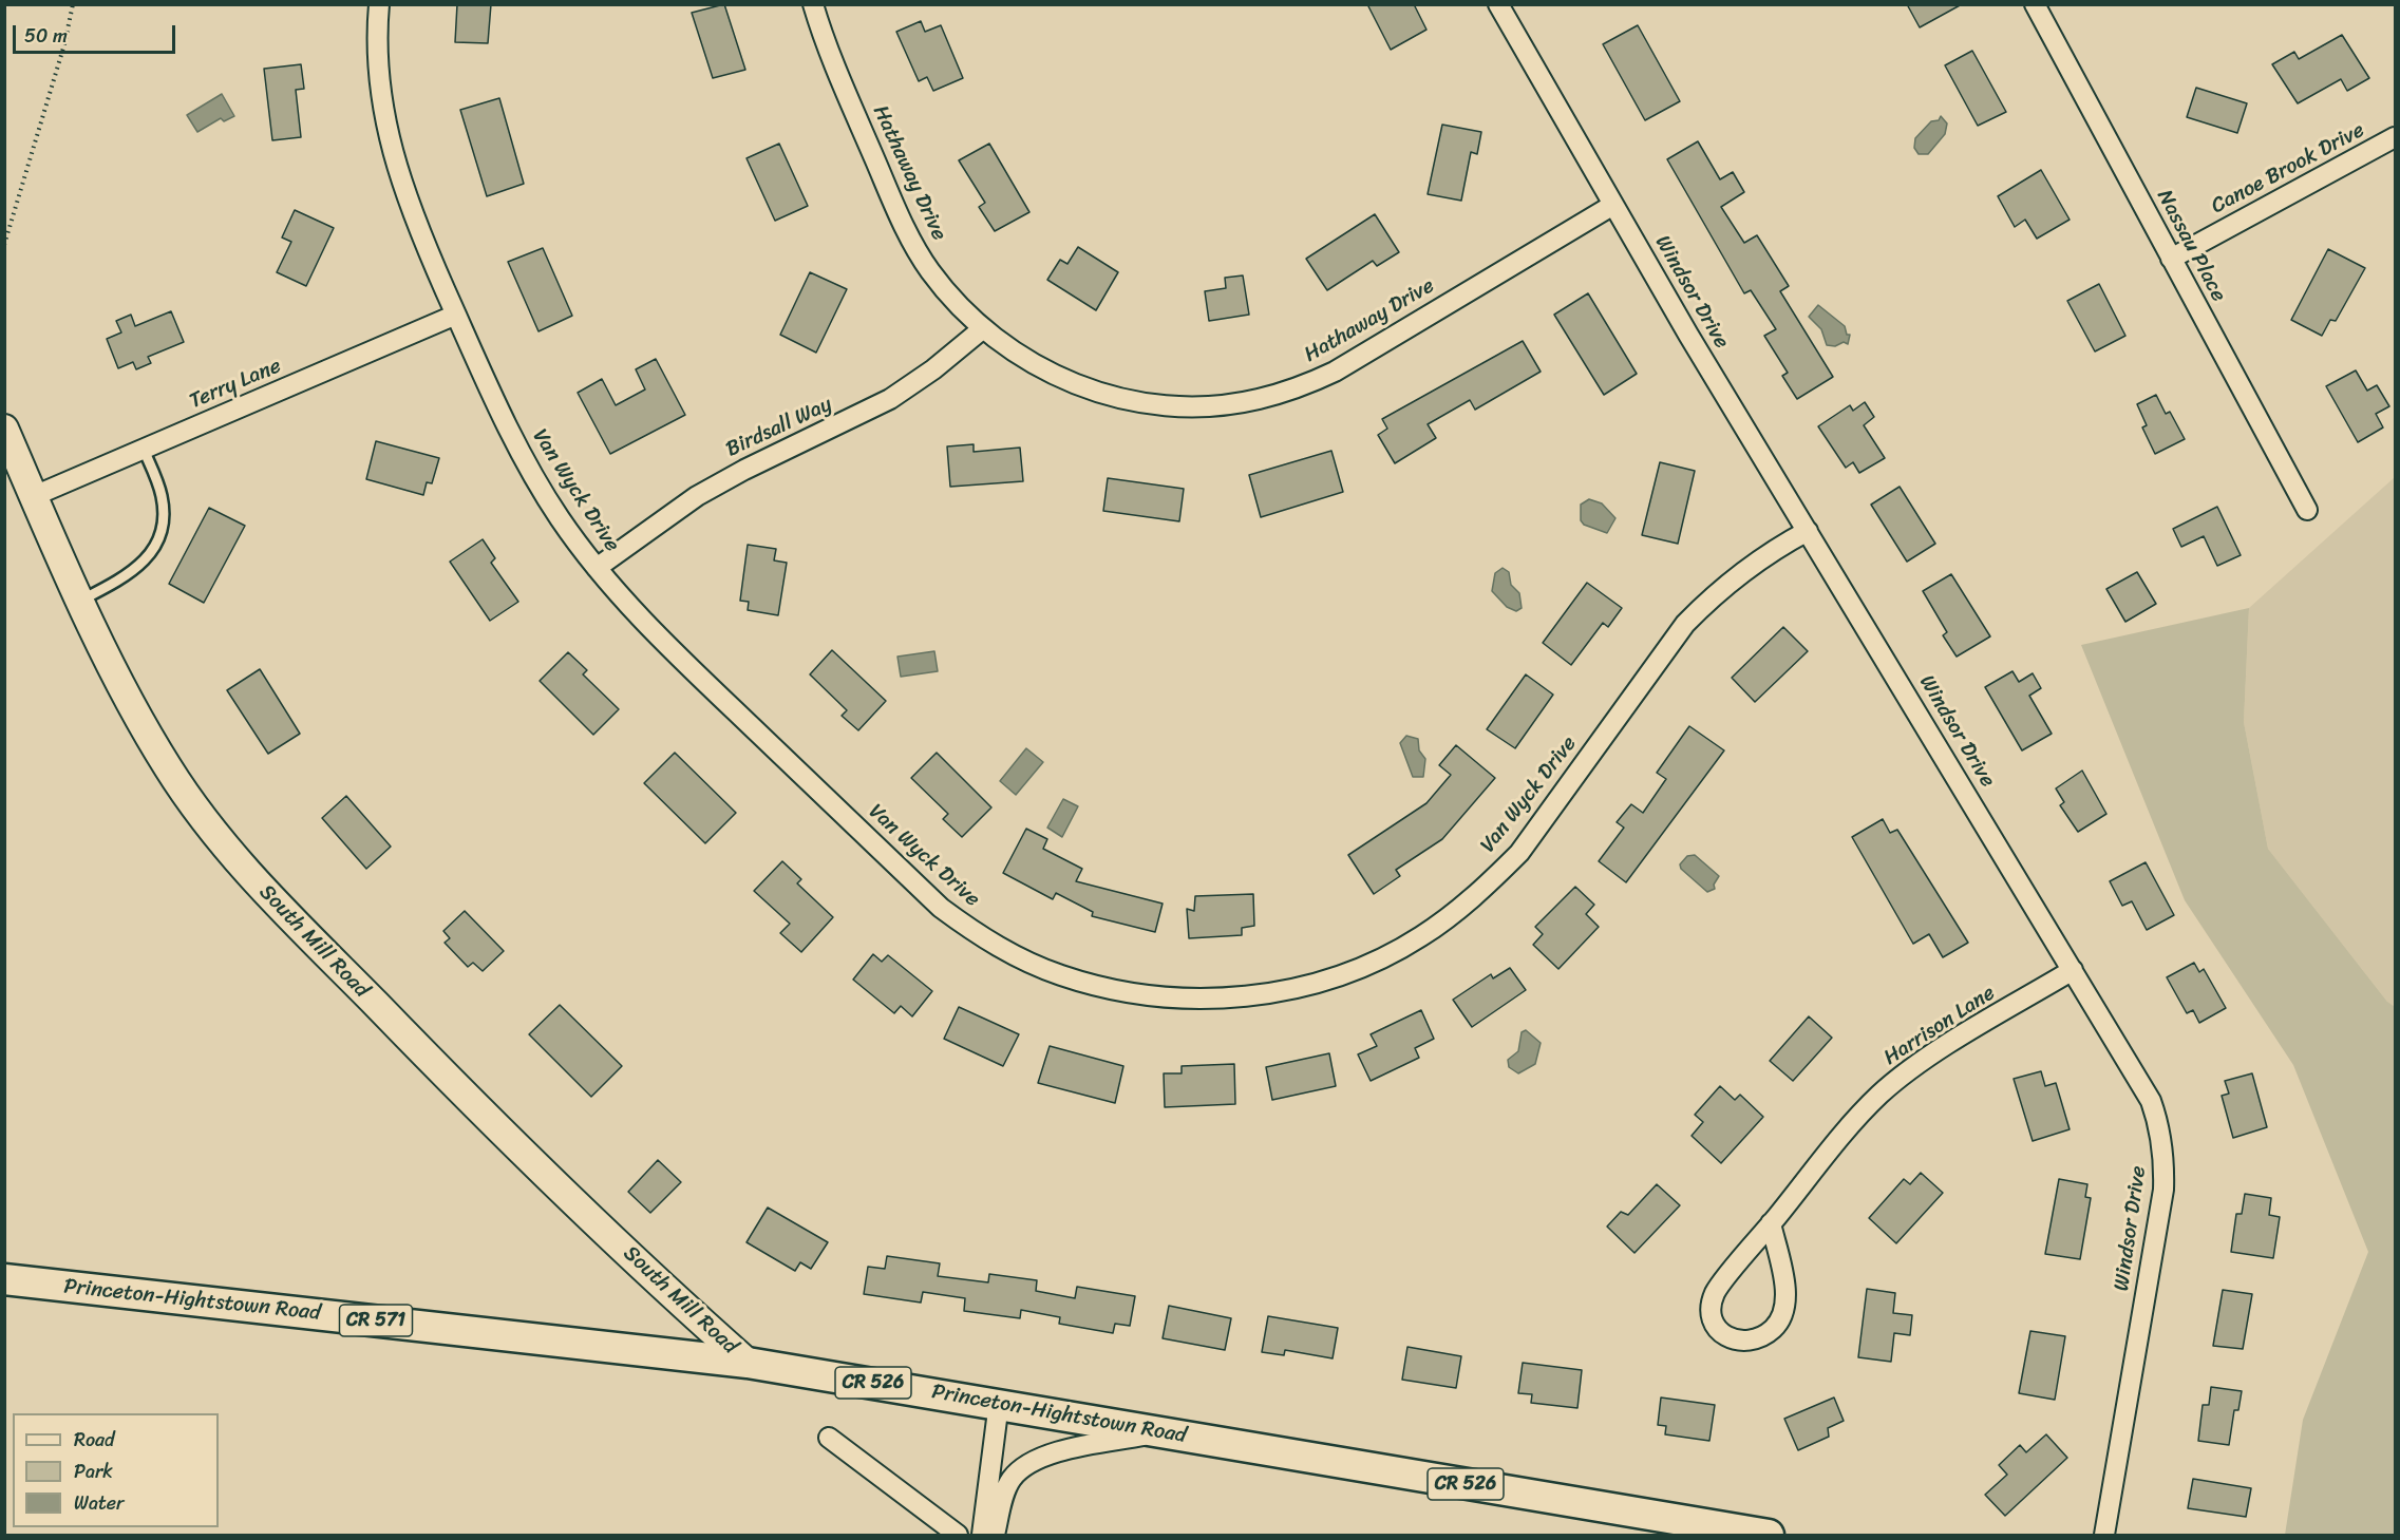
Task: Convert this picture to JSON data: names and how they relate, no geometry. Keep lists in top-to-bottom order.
{
  "streets": {
    "main road": [
      "South Mill Road",
      "Princeton-Hightstown Road",
      "CR 571",
      "CR 526"
    ],
    "street": [
      "Canoe Brook Drive",
      "Hathaway Drive",
      "Nassau Place",
      "Windsor Drive",
      "Terry Lane",
      "Birdsall Way",
      "Van Wyck Drive",
      "Harrison Lane"
    ]
  },
  "crossings": [
    ["Canoe Brook Drive", "Nassau Place"],
    ["Hathaway Drive", "Windsor Drive"],
    ["Hathaway Drive", "Birdsall Way"],
    ["Windsor Drive", "Van Wyck Drive"],
    ["Windsor Drive", "Harrison Lane"],
    ["Terry Lane", "Van Wyck Drive"],
    ["Terry Lane", "South Mill Road"],
    ["Birdsall Way", "Van Wyck Drive"],
    ["South Mill Road", "Princeton-Hightstown Road"]
  ],
  "legend": ["Road", "Park", "Water"],
  "scale_bar": "50 m"
}
